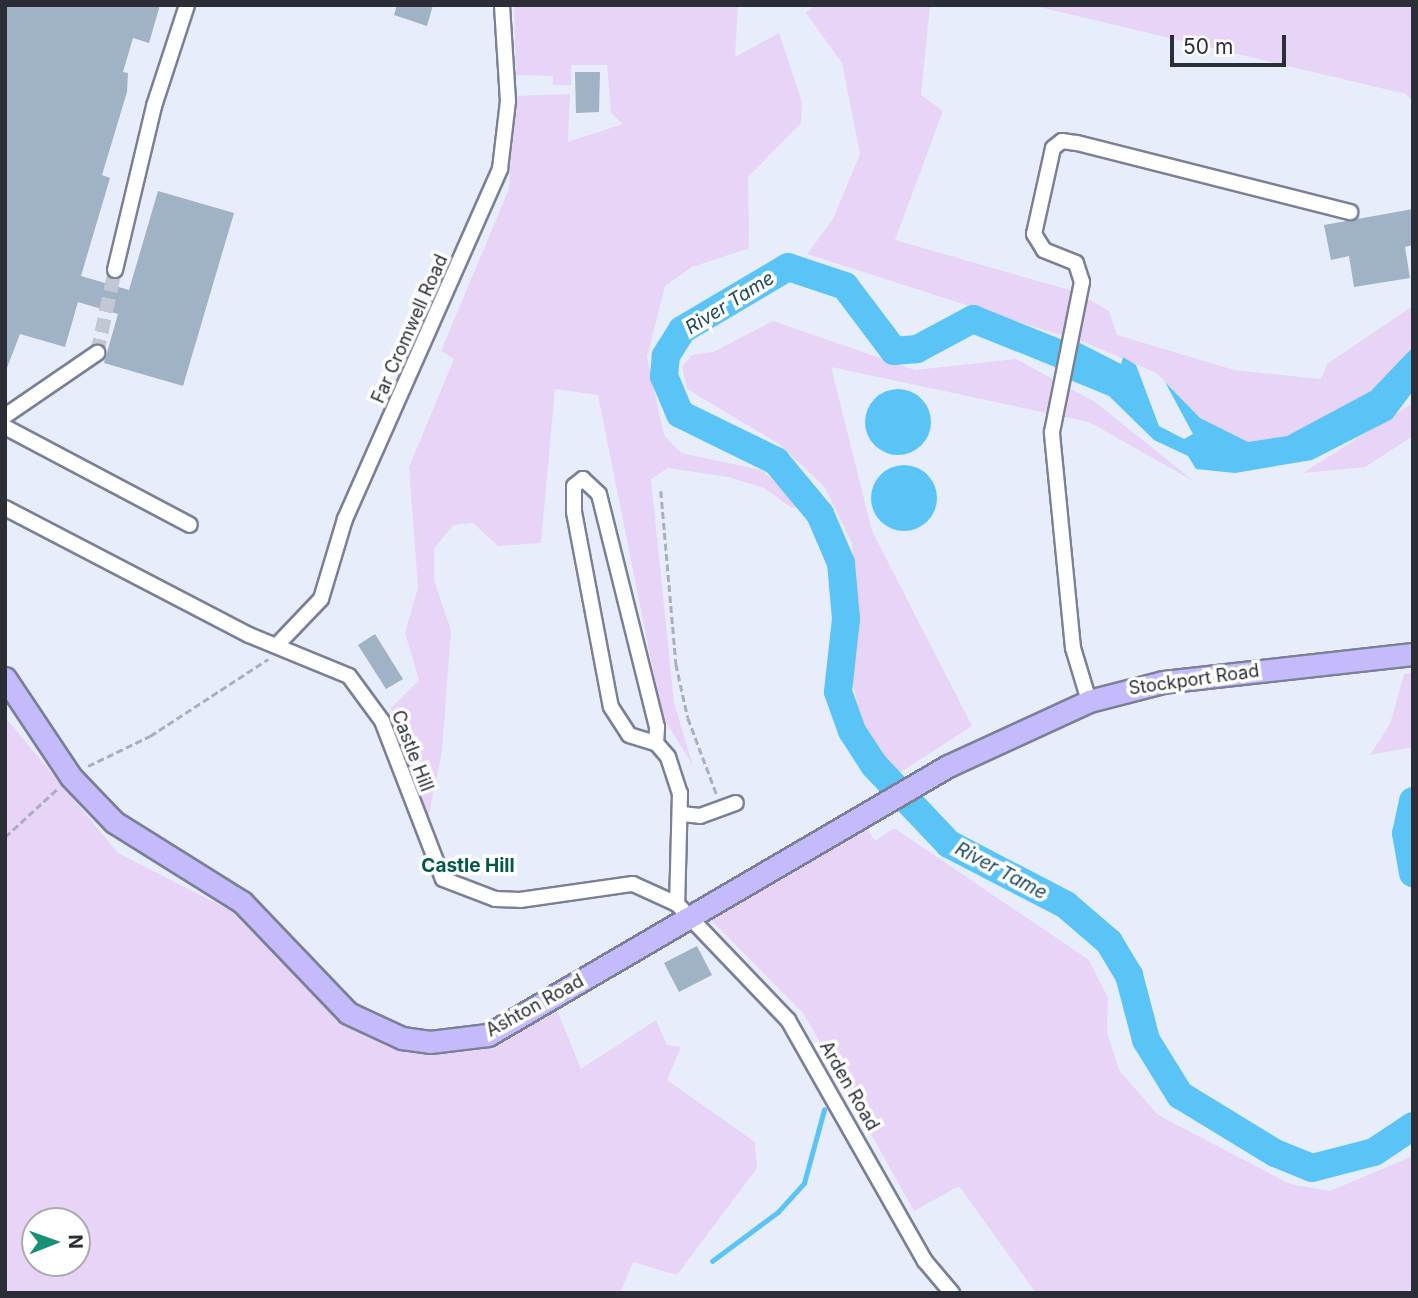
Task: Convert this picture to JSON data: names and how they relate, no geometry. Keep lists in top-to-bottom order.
{
  "streets": {
    "highway": ["Stockport Road", "Ashton Road"],
    "street": ["Far Cromwell Road", "Castle Hill", "Arden Road"]
  },
  "crossings": [
    ["Far Cromwell Road", "Castle Hill"],
    ["Stockport Road", "Ashton Road"],
    ["Castle Hill", "Ashton Road"],
    ["Castle Hill", "Arden Road"],
    ["Ashton Road", "Arden Road"]
  ],
  "districts": ["Castle Hill"],
  "water": ["River Tame"],
  "scale_bar": "50 m",
  "north": "right"
}
